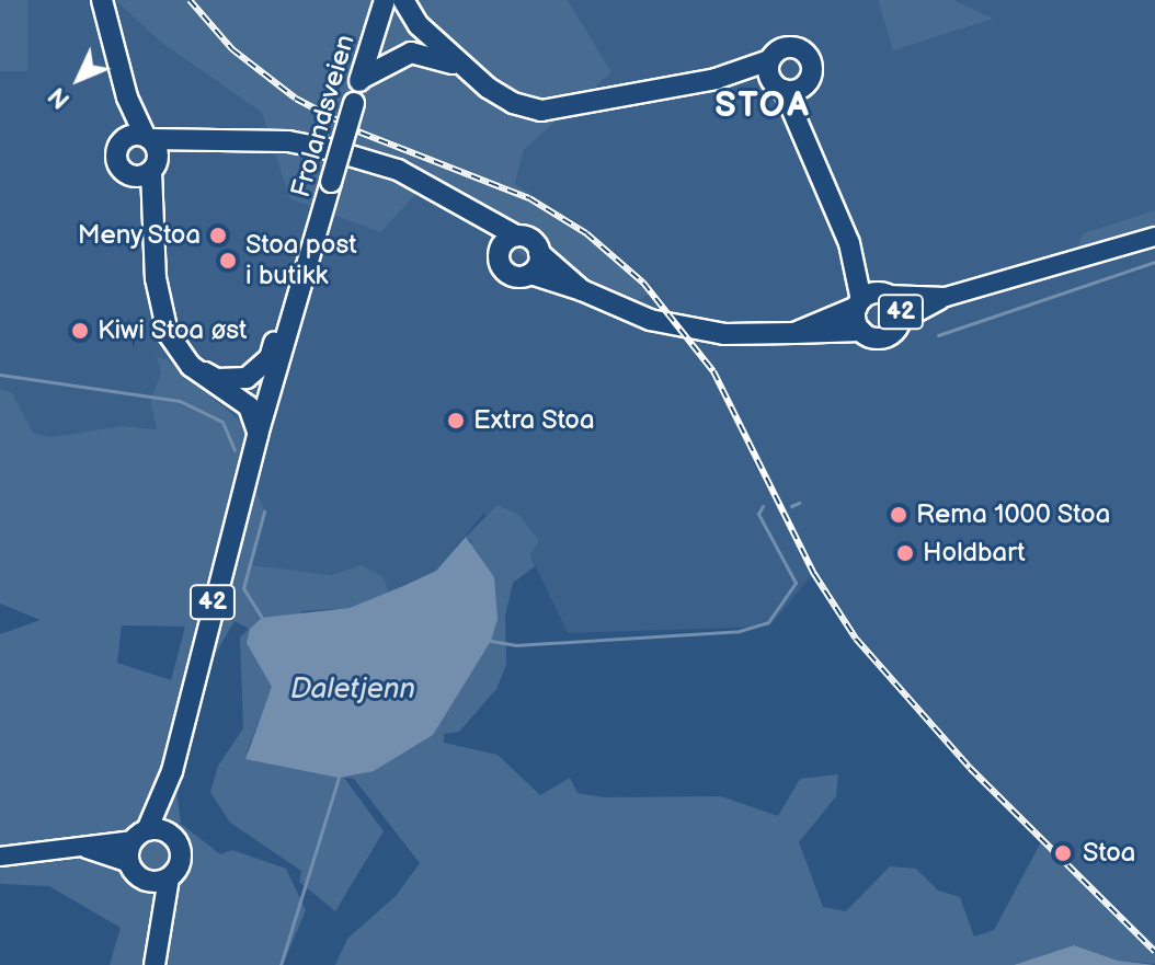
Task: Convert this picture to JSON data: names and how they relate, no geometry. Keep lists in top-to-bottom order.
{
  "streets": {
    "main road": ["Frolandsveien", "42"]
  },
  "crossings": [
    ["Frolandsveien", "42"]
  ],
  "districts": ["STOA"],
  "water": ["Daletjenn"],
  "places": [
    "Meny Stoa",
    "Stoa post i butikk",
    "Kiwi Stoa øst",
    "Extra Stoa",
    "Rema 1000 Stoa",
    "Holdbart",
    "Stoa"
  ],
  "north": "bottom left"
}
